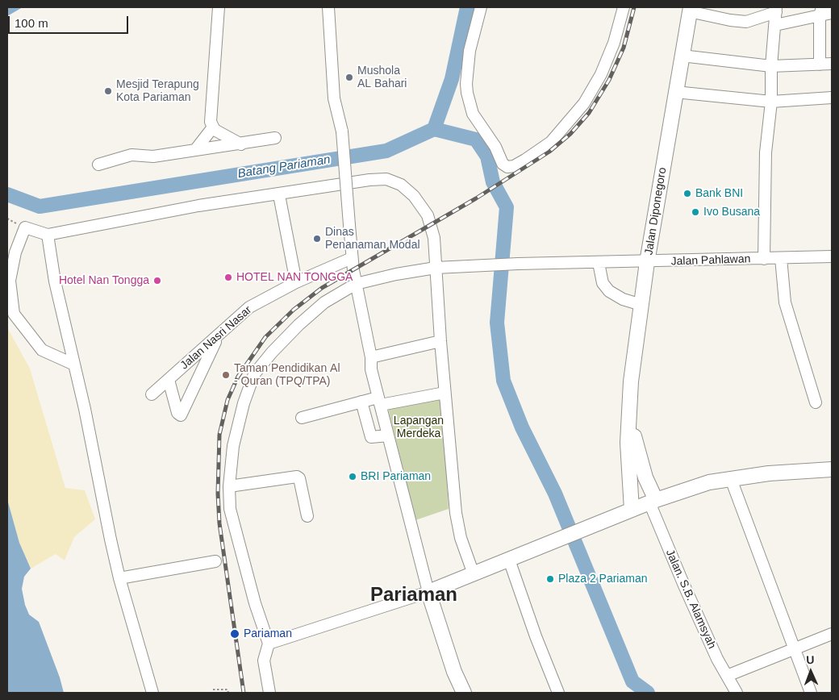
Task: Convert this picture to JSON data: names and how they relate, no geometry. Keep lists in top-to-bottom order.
{
  "streets": {
    "main road": ["Jalan Diponegoro"],
    "street": ["Jalan Pahlawan", "Jalan Nasri Nasar", "Jalan. S.B. Alamsyah"]
  },
  "crossings": [
    ["Jalan Diponegoro", "Jalan Pahlawan"],
    ["Jalan Diponegoro", "Jalan. S.B. Alamsyah"]
  ],
  "districts": ["Pariaman"],
  "water": ["Batang Pariaman"],
  "parks": ["Lapangan Merdeka"],
  "places": [
    "Mushola AL Bahari",
    "Mesjid Terapung Kota Pariaman",
    "Bank BNI",
    "Ivo Busana",
    "Dinas Penanaman Modal",
    "HOTEL NAN TONGGA",
    "Hotel Nan Tongga",
    "Taman Pendidikan Al - Quran (TPQ/TPA)",
    "BRI Pariaman",
    "Plaza 2 Pariaman",
    "Pariaman"
  ],
  "scale_bar": "100 m",
  "north": "top"
}
